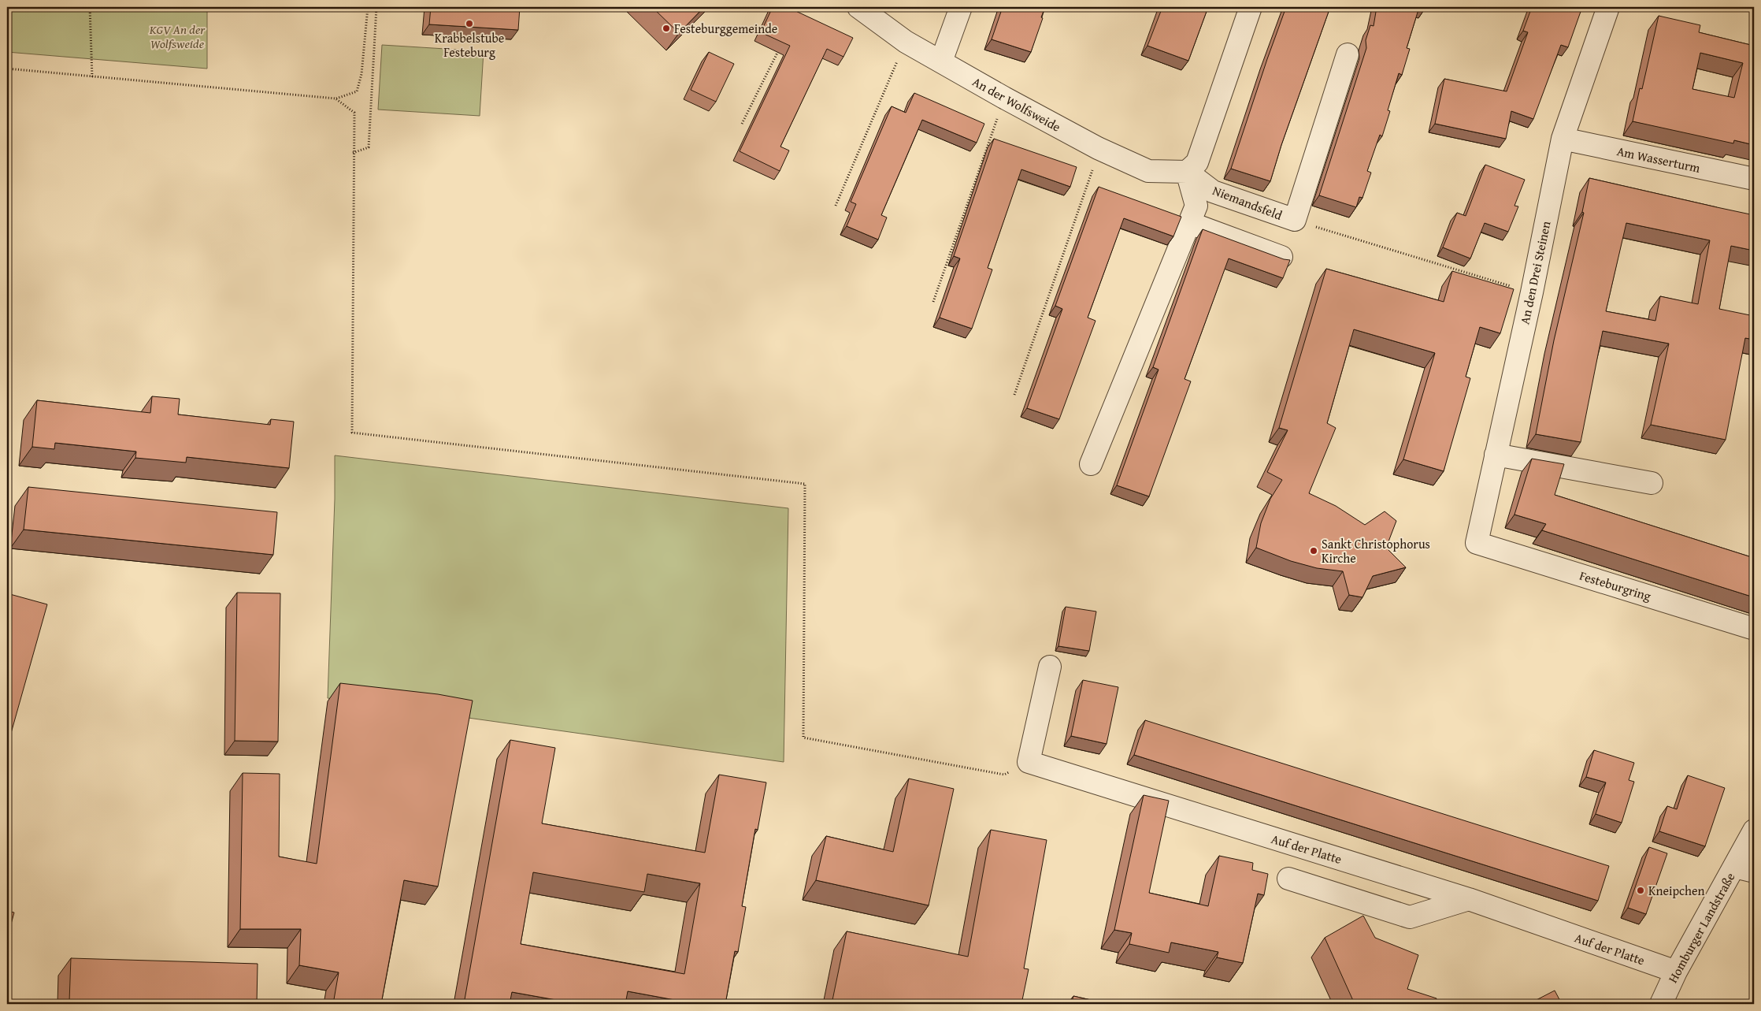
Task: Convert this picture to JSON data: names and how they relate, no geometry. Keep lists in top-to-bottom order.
{
  "streets": {
    "street": [
      "An der Wolfsweide",
      "Am Wasserturm",
      "Niemandsfeld",
      "An den Drei Steinen",
      "Festeburgring",
      "Auf der Platte",
      "Homburger Landstraße"
    ]
  },
  "crossings": [
    ["An der Wolfsweide", "Niemandsfeld"],
    ["Am Wasserturm", "An den Drei Steinen"],
    ["An den Drei Steinen", "Festeburgring"],
    ["Auf der Platte", "Homburger Landstraße"]
  ],
  "parks": ["KGV An der Wolfsweide"],
  "places": [
    "Krabbelstube Festeburg",
    "Festeburggemeinde",
    "Sankt Christophorus Kirche",
    "Kneipchen"
  ]
}
